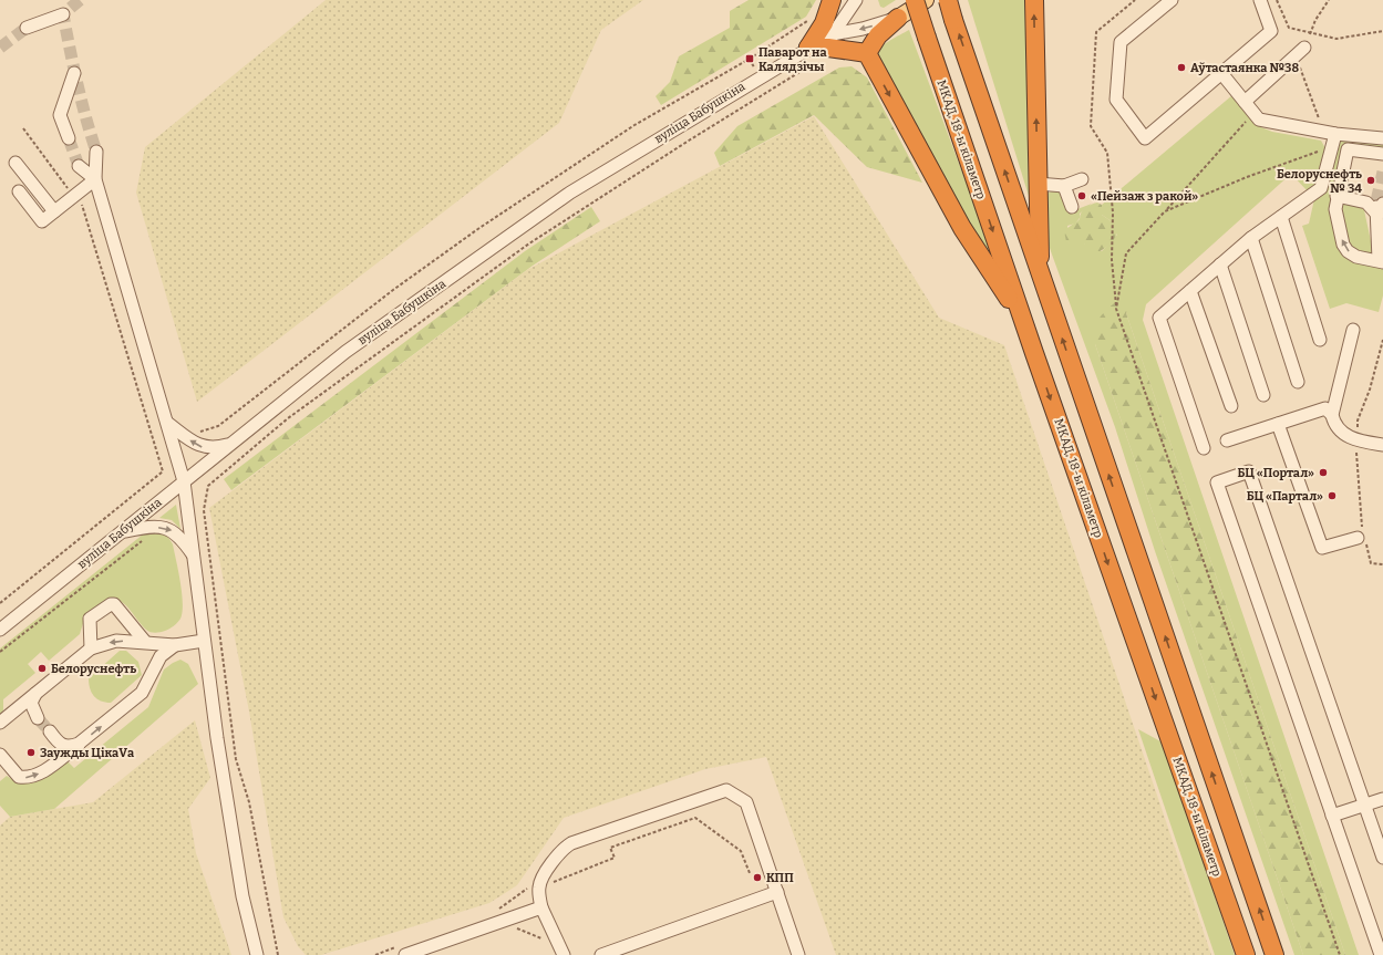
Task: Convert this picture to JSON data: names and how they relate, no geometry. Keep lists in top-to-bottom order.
{
  "streets": {
    "highway": ["МКАД, 18-ы кіламетр"],
    "street": ["вуліца Бабушкіна"]
  },
  "places": {
    "transit": ["Паварот на Калядзічы"],
    "other": [
      "Аўтастаянка №38",
      "Белоруснефть № 34",
      "«Пейзаж з ракой»",
      "БЦ «Портал»",
      "БЦ «Партал»",
      "Белоруснефть",
      "Заужды ЦікаVа",
      "КПП"
    ]
  }
}
